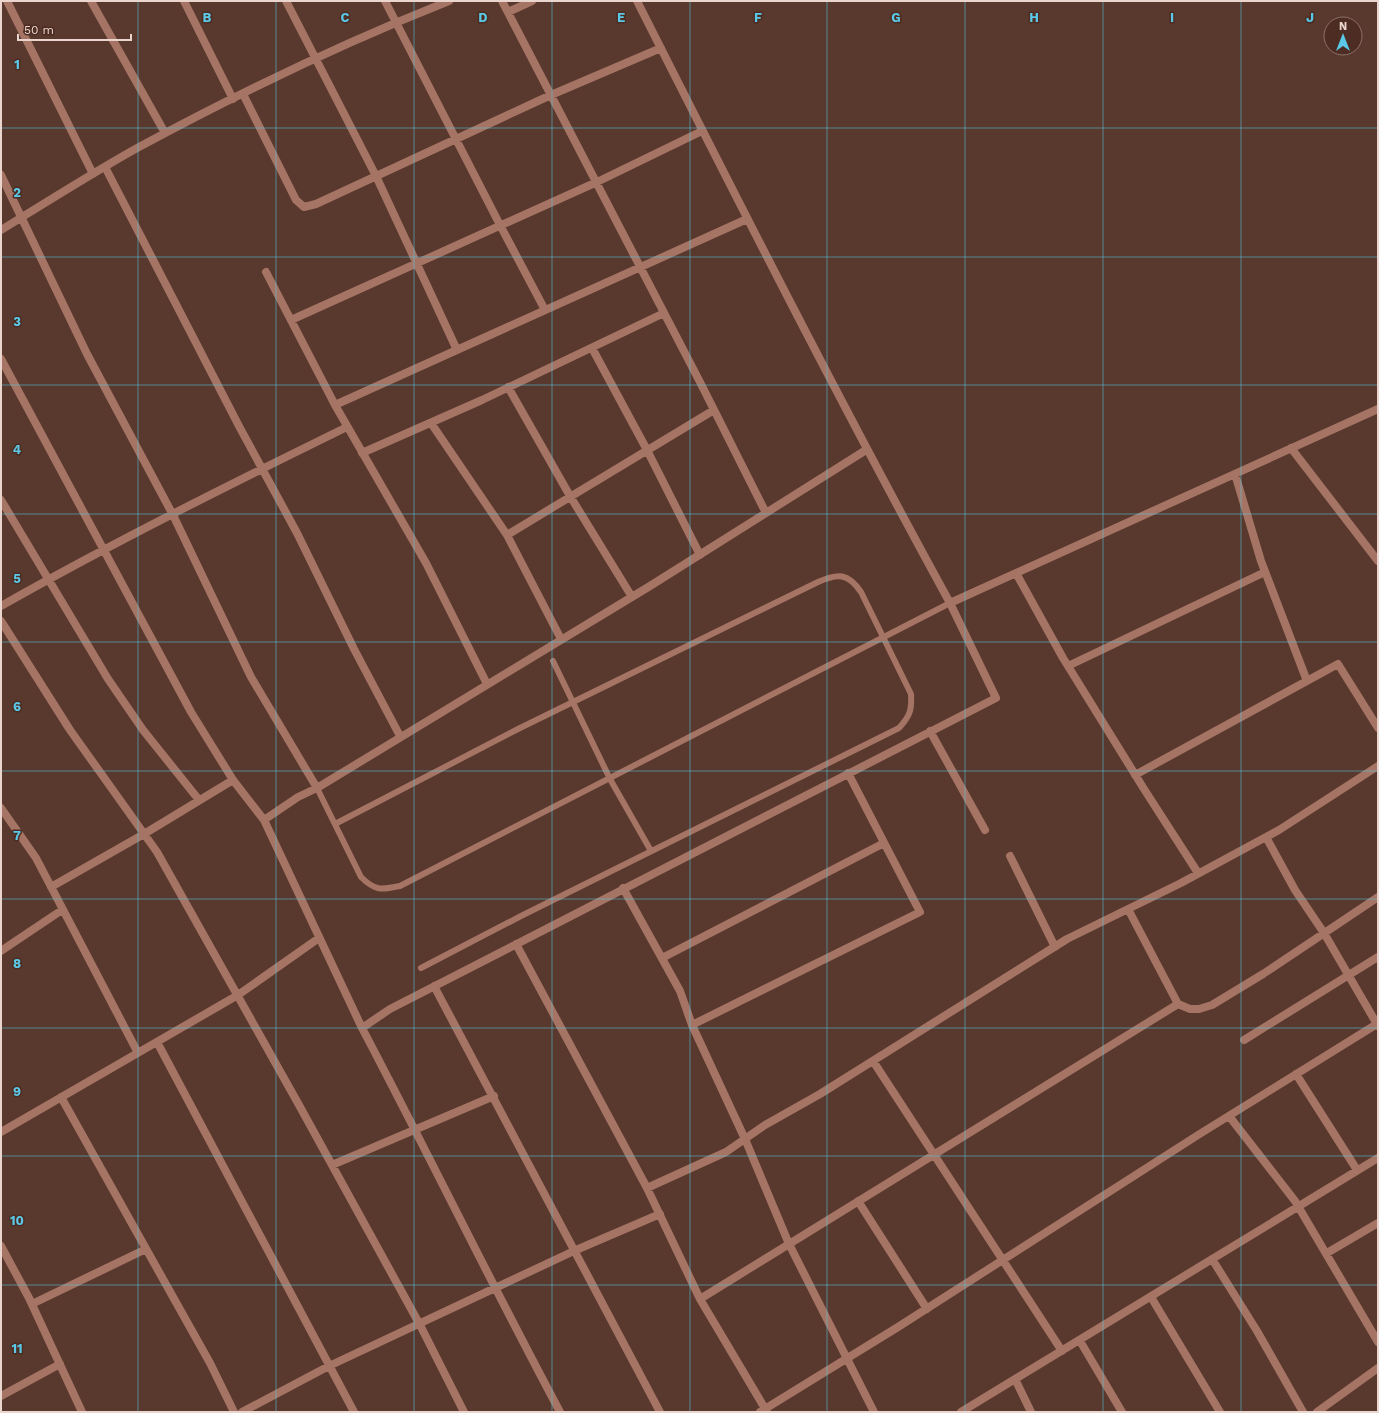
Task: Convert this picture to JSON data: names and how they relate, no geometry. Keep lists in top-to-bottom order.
{
  "scale_bar": "50 m",
  "north": "top",
  "grid": {
    "columns": [
      "B",
      "C",
      "D",
      "E",
      "F",
      "G",
      "H",
      "I",
      "J"
    ],
    "rows": [
      "1",
      "2",
      "3",
      "4",
      "5",
      "6",
      "7",
      "8",
      "9",
      "10",
      "11"
    ]
  }
}
